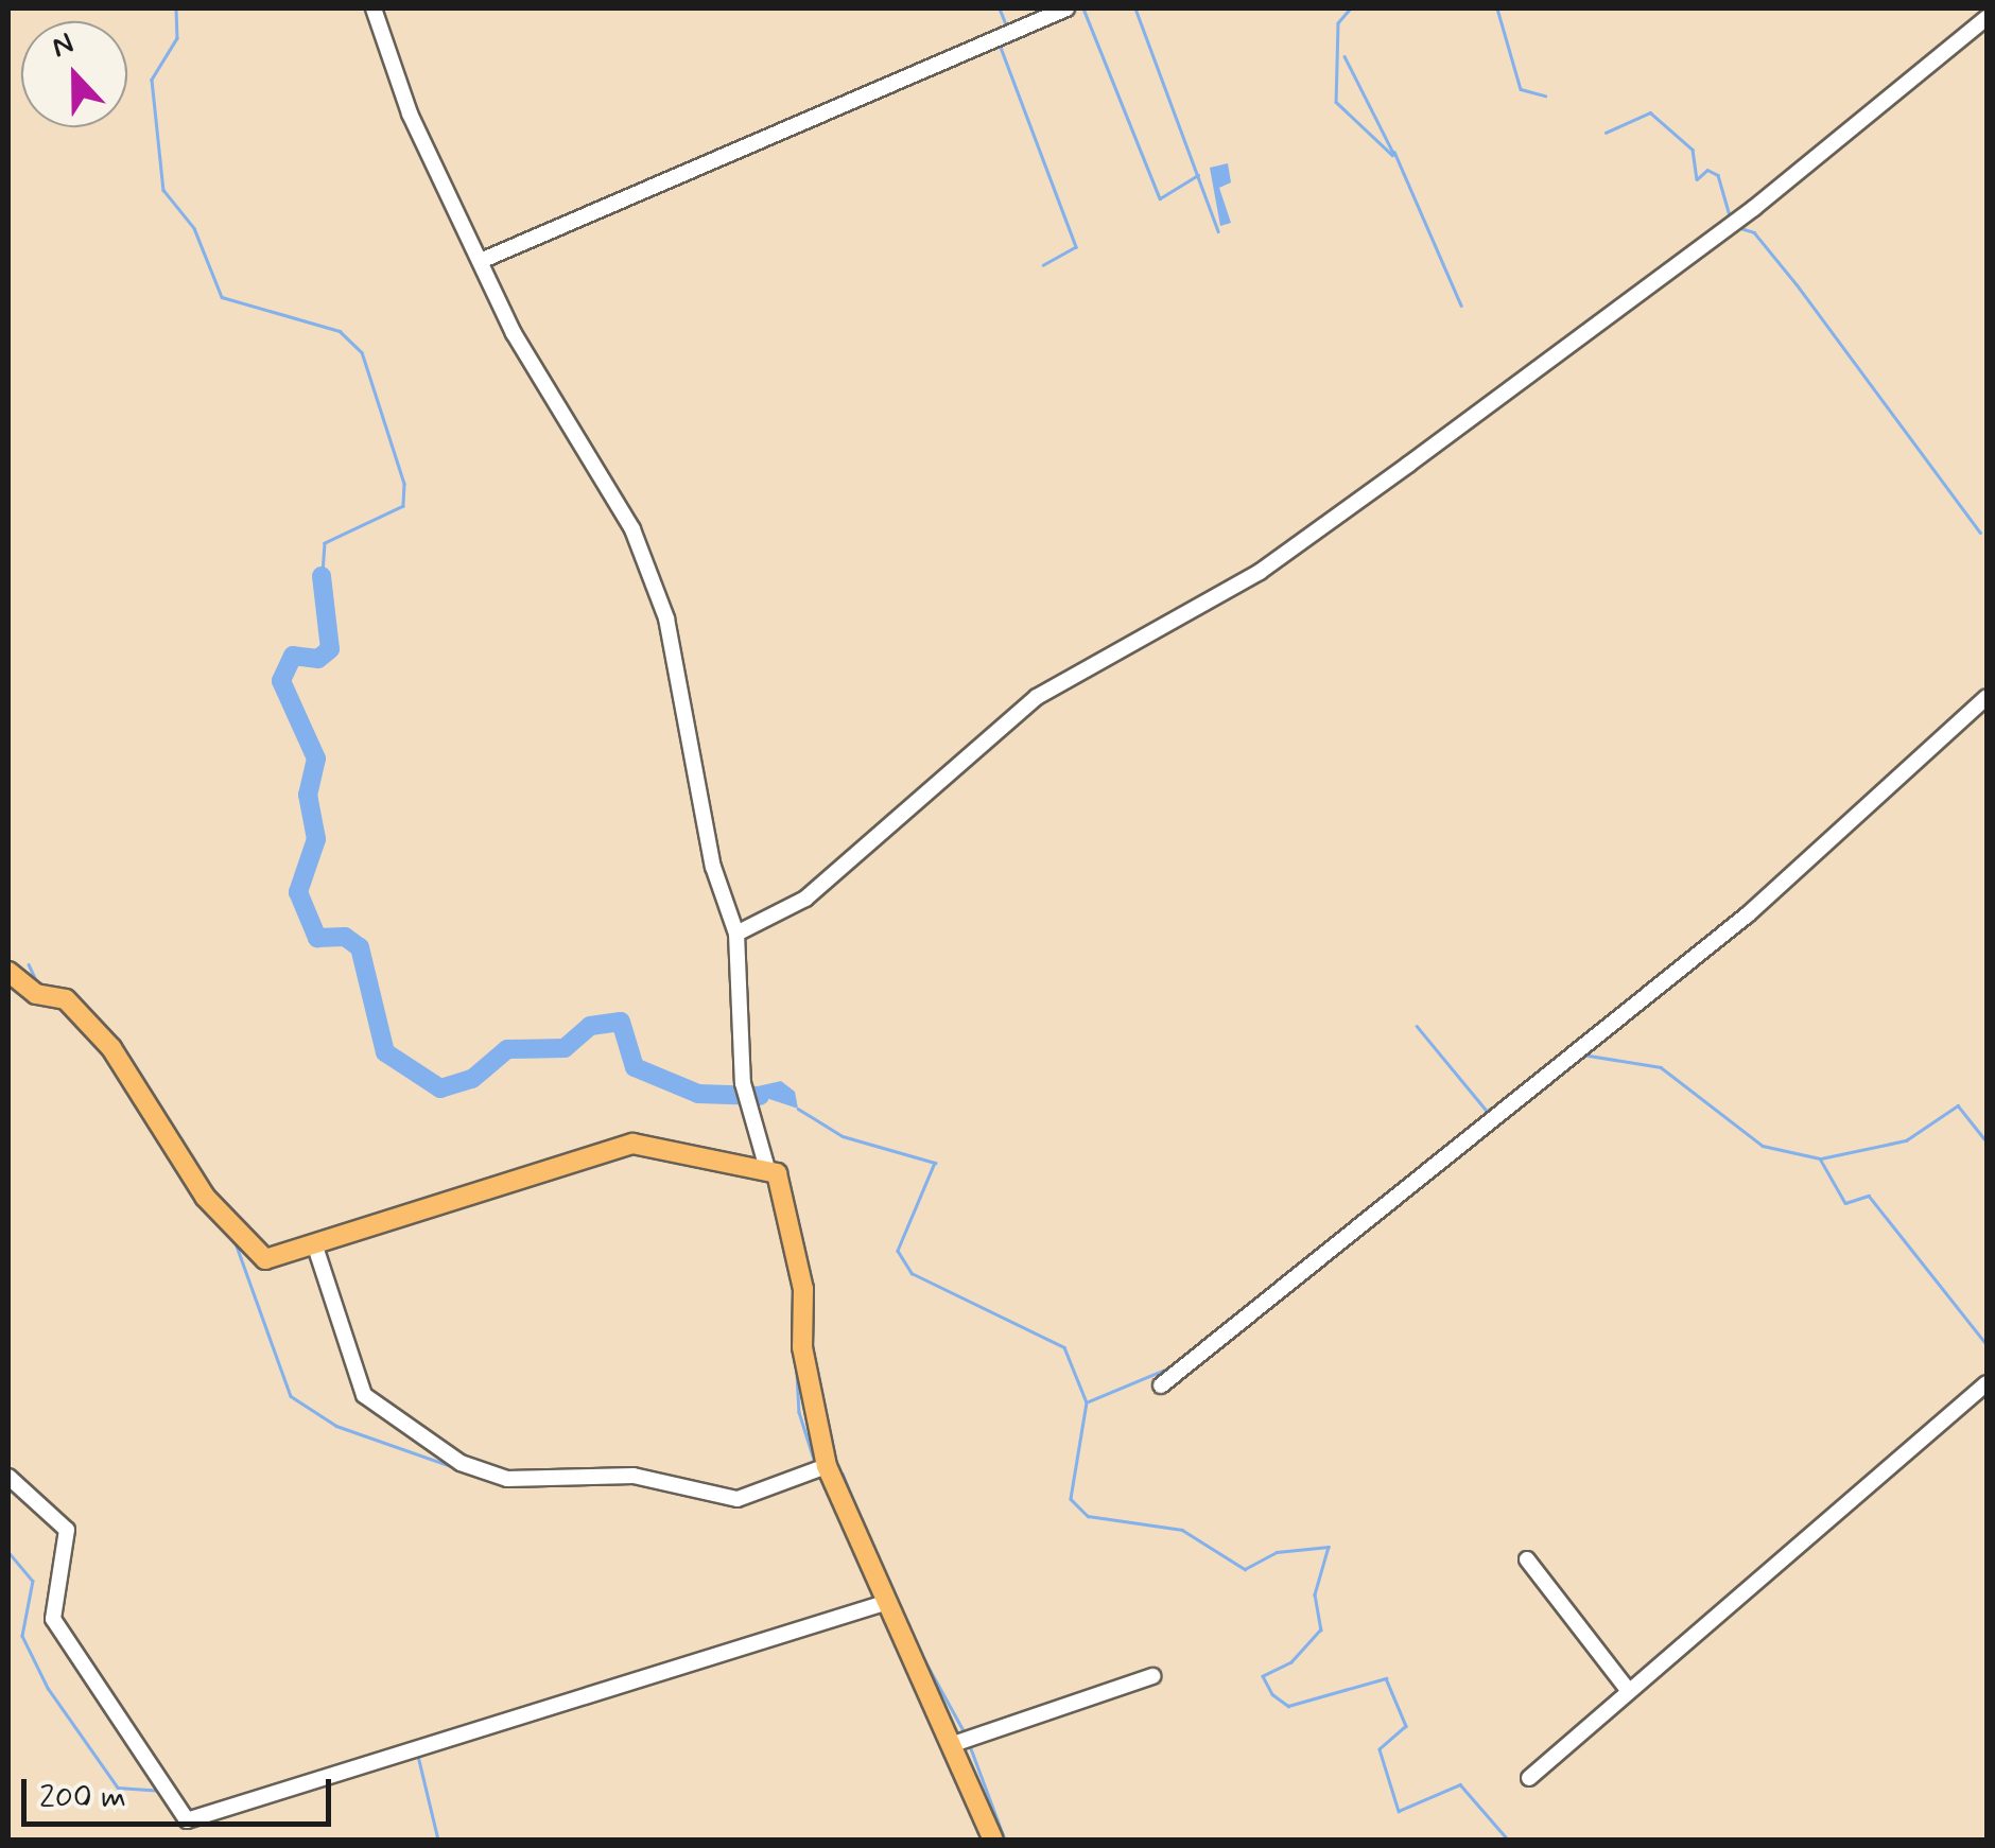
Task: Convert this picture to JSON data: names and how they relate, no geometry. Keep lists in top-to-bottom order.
{
  "scale_bar": "200 m",
  "north": "top"
}
